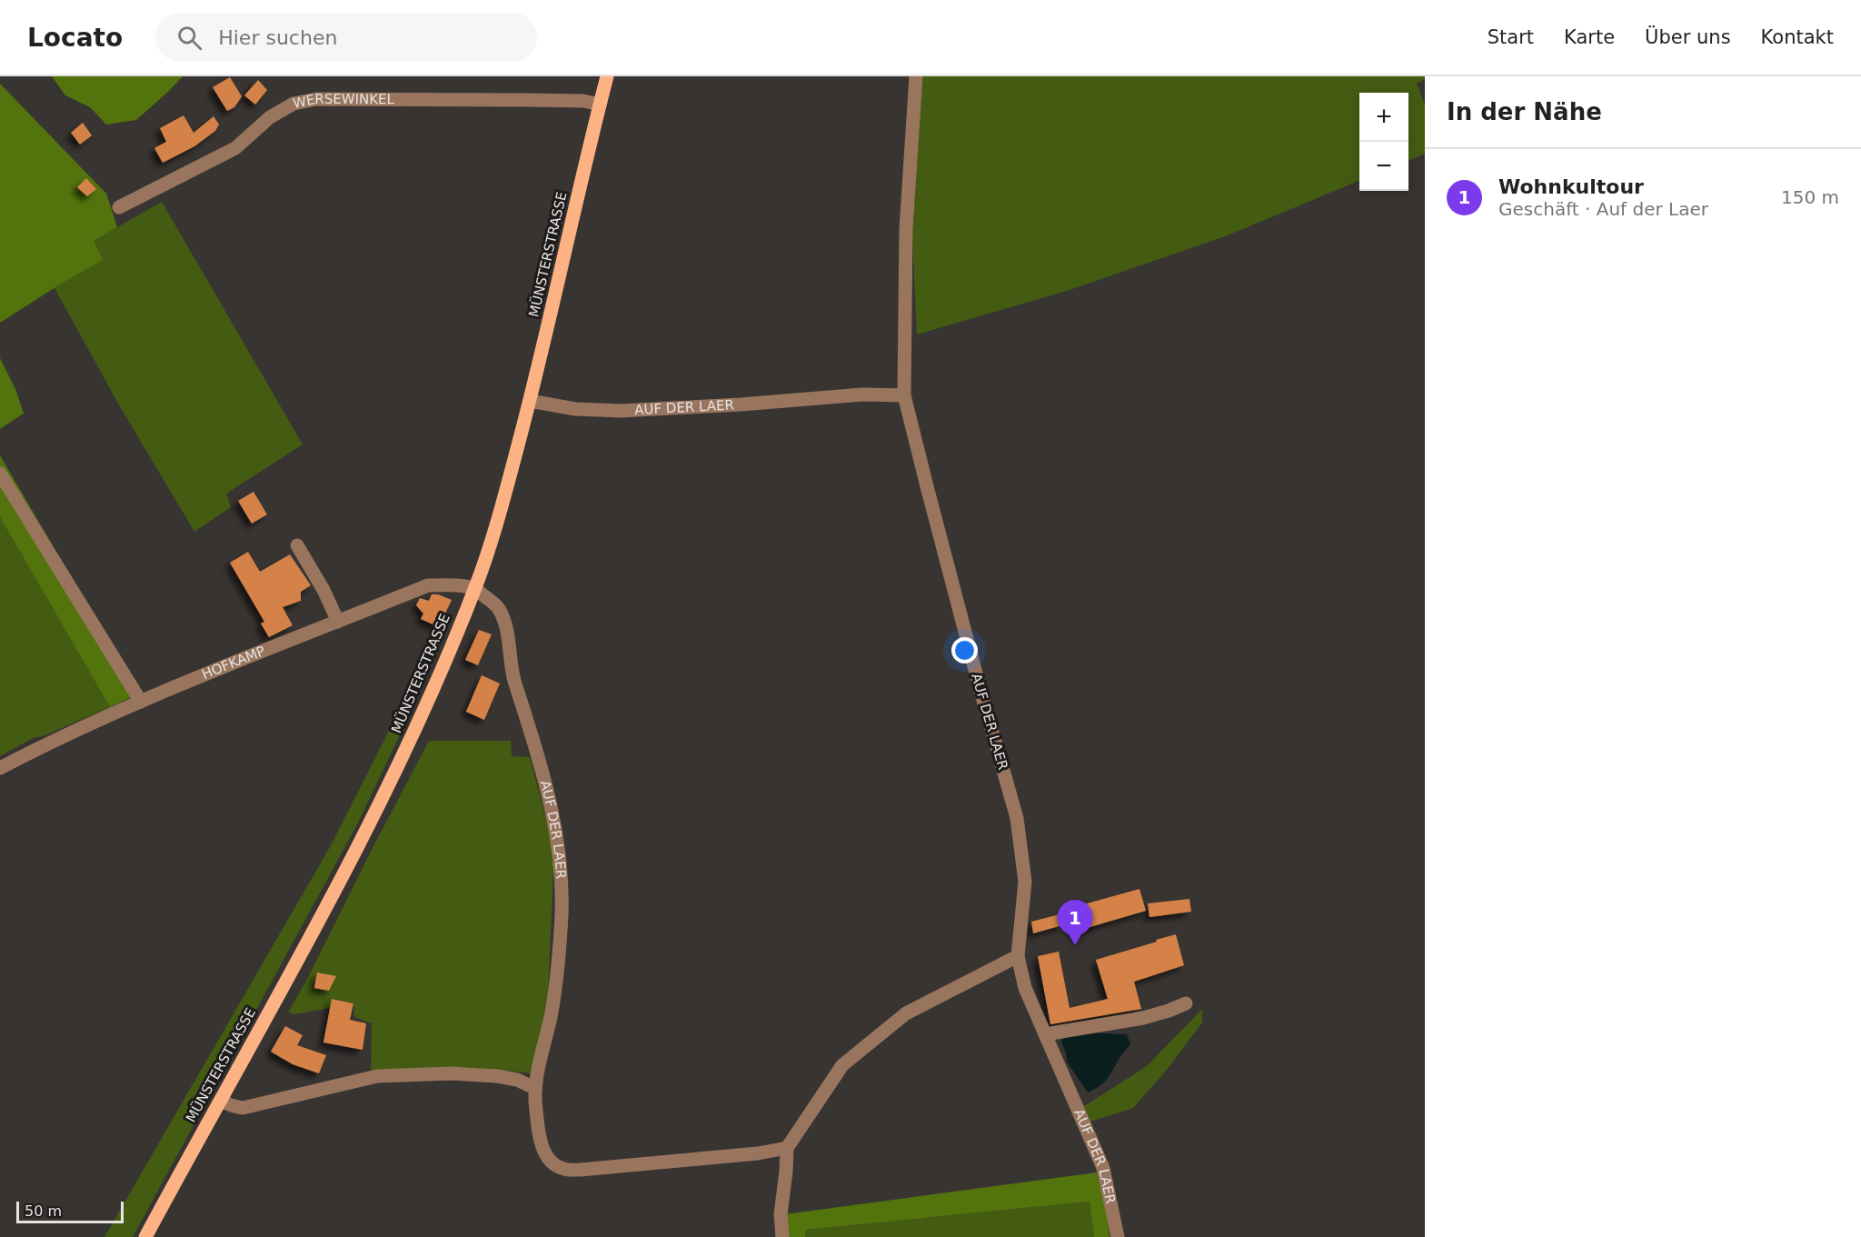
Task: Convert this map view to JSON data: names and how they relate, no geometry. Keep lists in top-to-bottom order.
{
  "streets": {
    "main road": ["MÜNSTERSTRASSE"],
    "street": ["WERSEWINKEL", "AUF DER LAER", "HOFKAMP"]
  },
  "crossings": [
    ["WERSEWINKEL", "MÜNSTERSTRASSE"],
    ["MÜNSTERSTRASSE", "AUF DER LAER"],
    ["MÜNSTERSTRASSE", "HOFKAMP"],
    ["AUF DER LAER", "HOFKAMP"]
  ],
  "scale_bar": "50 m",
  "page": {
    "header": "Locato",
    "search": "Hier suchen",
    "nav": [
      "Start",
      "Karte",
      "Über uns",
      "Kontakt"
    ],
    "heading": "In der Nähe",
    "map_buttons": ["+", "−"],
    "list": [
      {
        "mark": "1",
        "name": "Wohnkultour",
        "note": "Geschäft · Auf der Laer",
        "value": "150 m"
      }
    ],
    "pins": "1",
    "scale": "50 m"
  }
}
